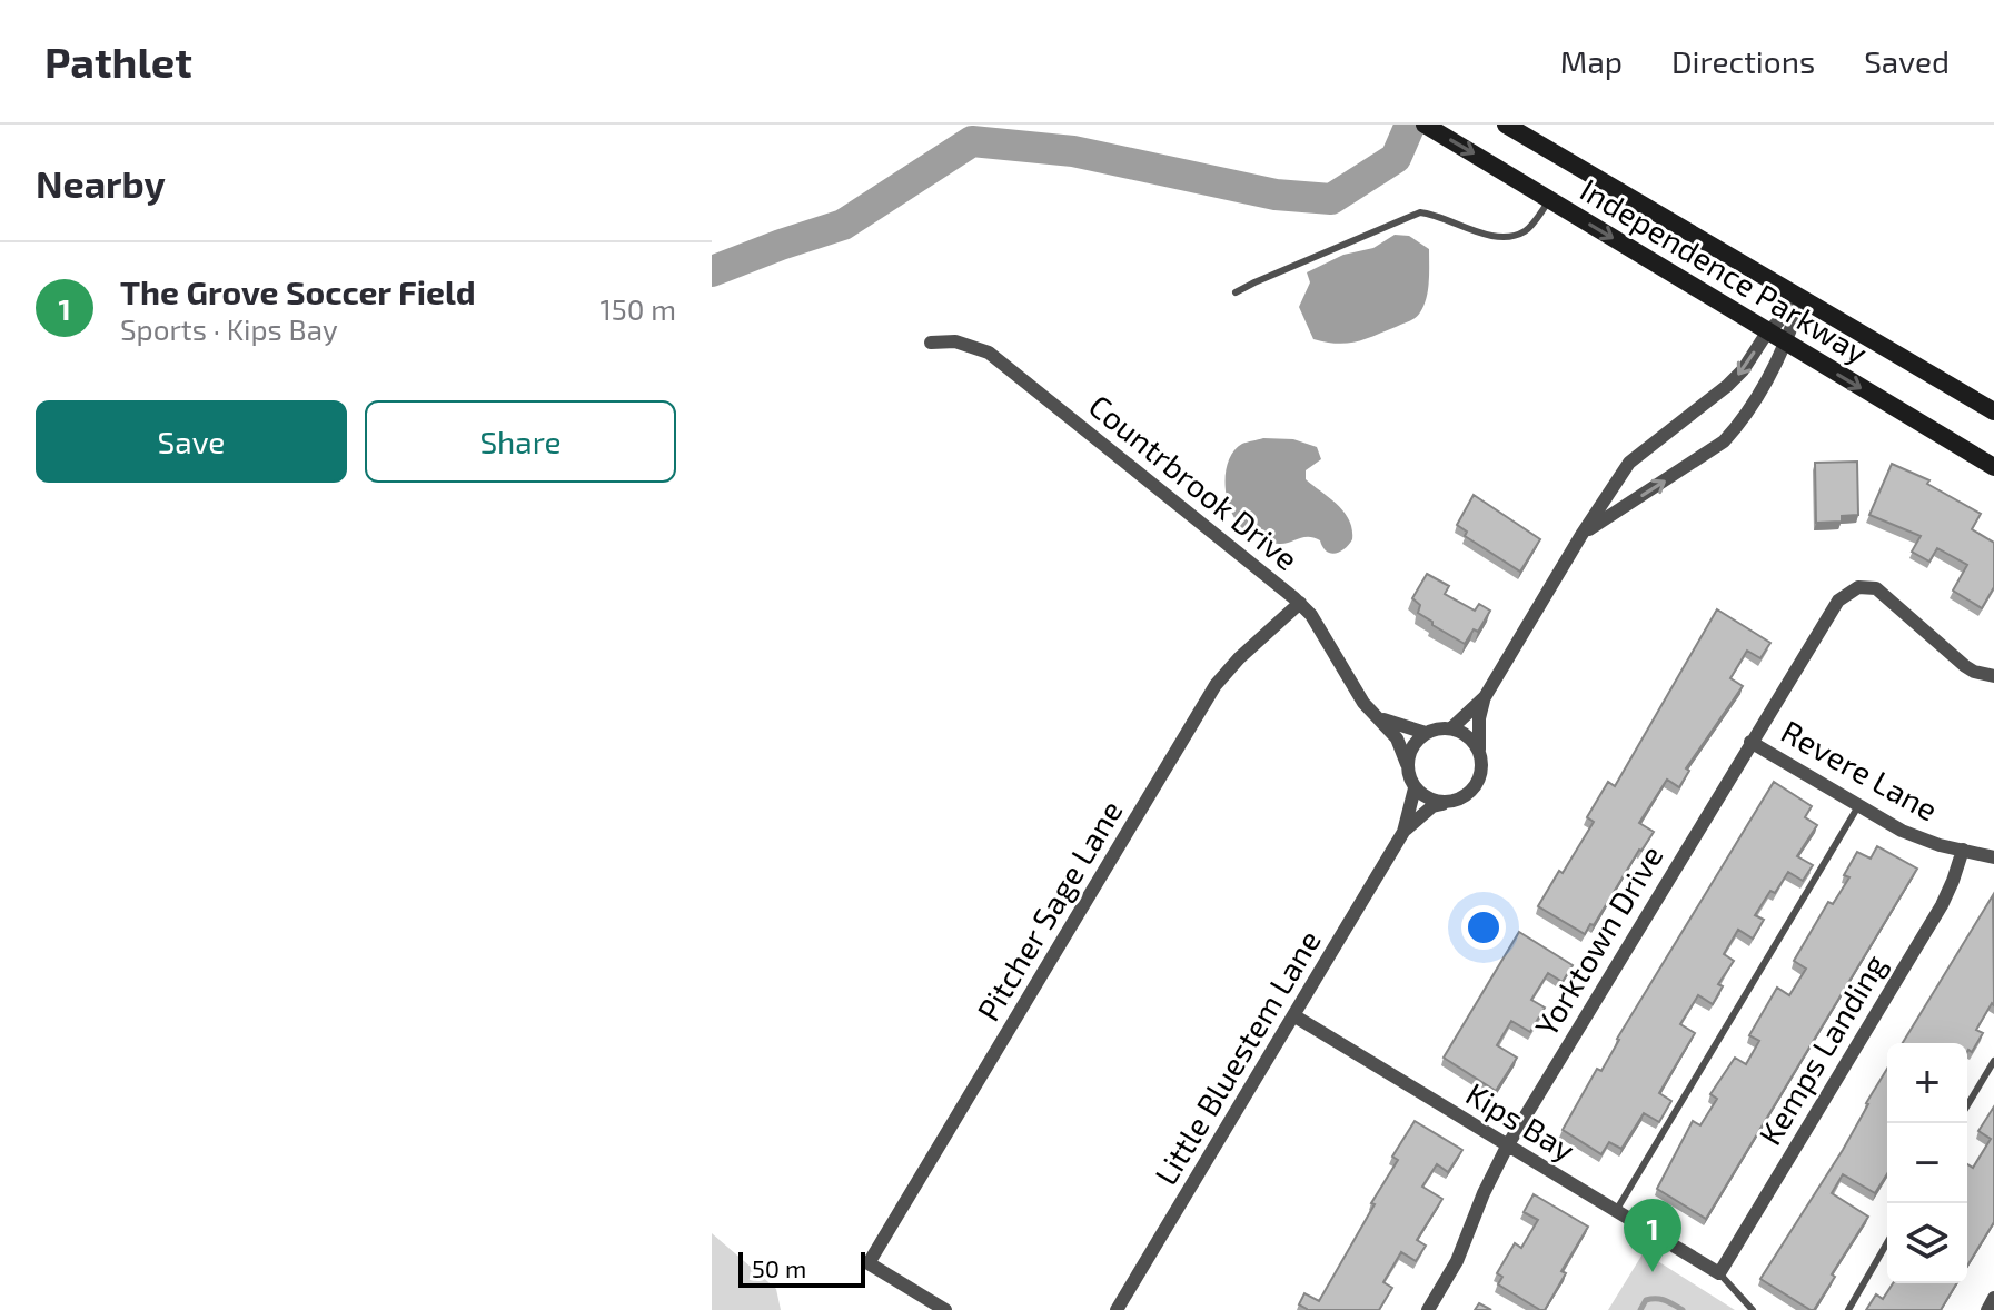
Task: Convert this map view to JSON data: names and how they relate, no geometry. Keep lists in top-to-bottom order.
{
  "streets": {
    "main road": ["Independence Parkway"],
    "street": [
      "Countrbrook Drive",
      "Revere Lane",
      "Pitcher Sage Lane",
      "Yorktown Drive",
      "Kemps Landing",
      "Little Bluestem Lane",
      "Kips Bay"
    ]
  },
  "crossings": [
    ["Countrbrook Drive", "Pitcher Sage Lane"],
    ["Countrbrook Drive", "Little Bluestem Lane"],
    ["Revere Lane", "Yorktown Drive"],
    ["Revere Lane", "Kemps Landing"],
    ["Yorktown Drive", "Kips Bay"],
    ["Kemps Landing", "Kips Bay"],
    ["Little Bluestem Lane", "Kips Bay"]
  ],
  "scale_bar": "50 m",
  "page": {
    "header": "Pathlet",
    "nav": ["Map", "Directions", "Saved"],
    "heading": "Nearby",
    "list": [
      {
        "mark": "1",
        "name": "The Grove Soccer Field",
        "note": "Sports · Kips Bay",
        "value": "150 m"
      }
    ],
    "buttons": ["Save", "Share"],
    "map_buttons": ["+", "−"],
    "pins": "1",
    "scale": "50 m"
  }
}
